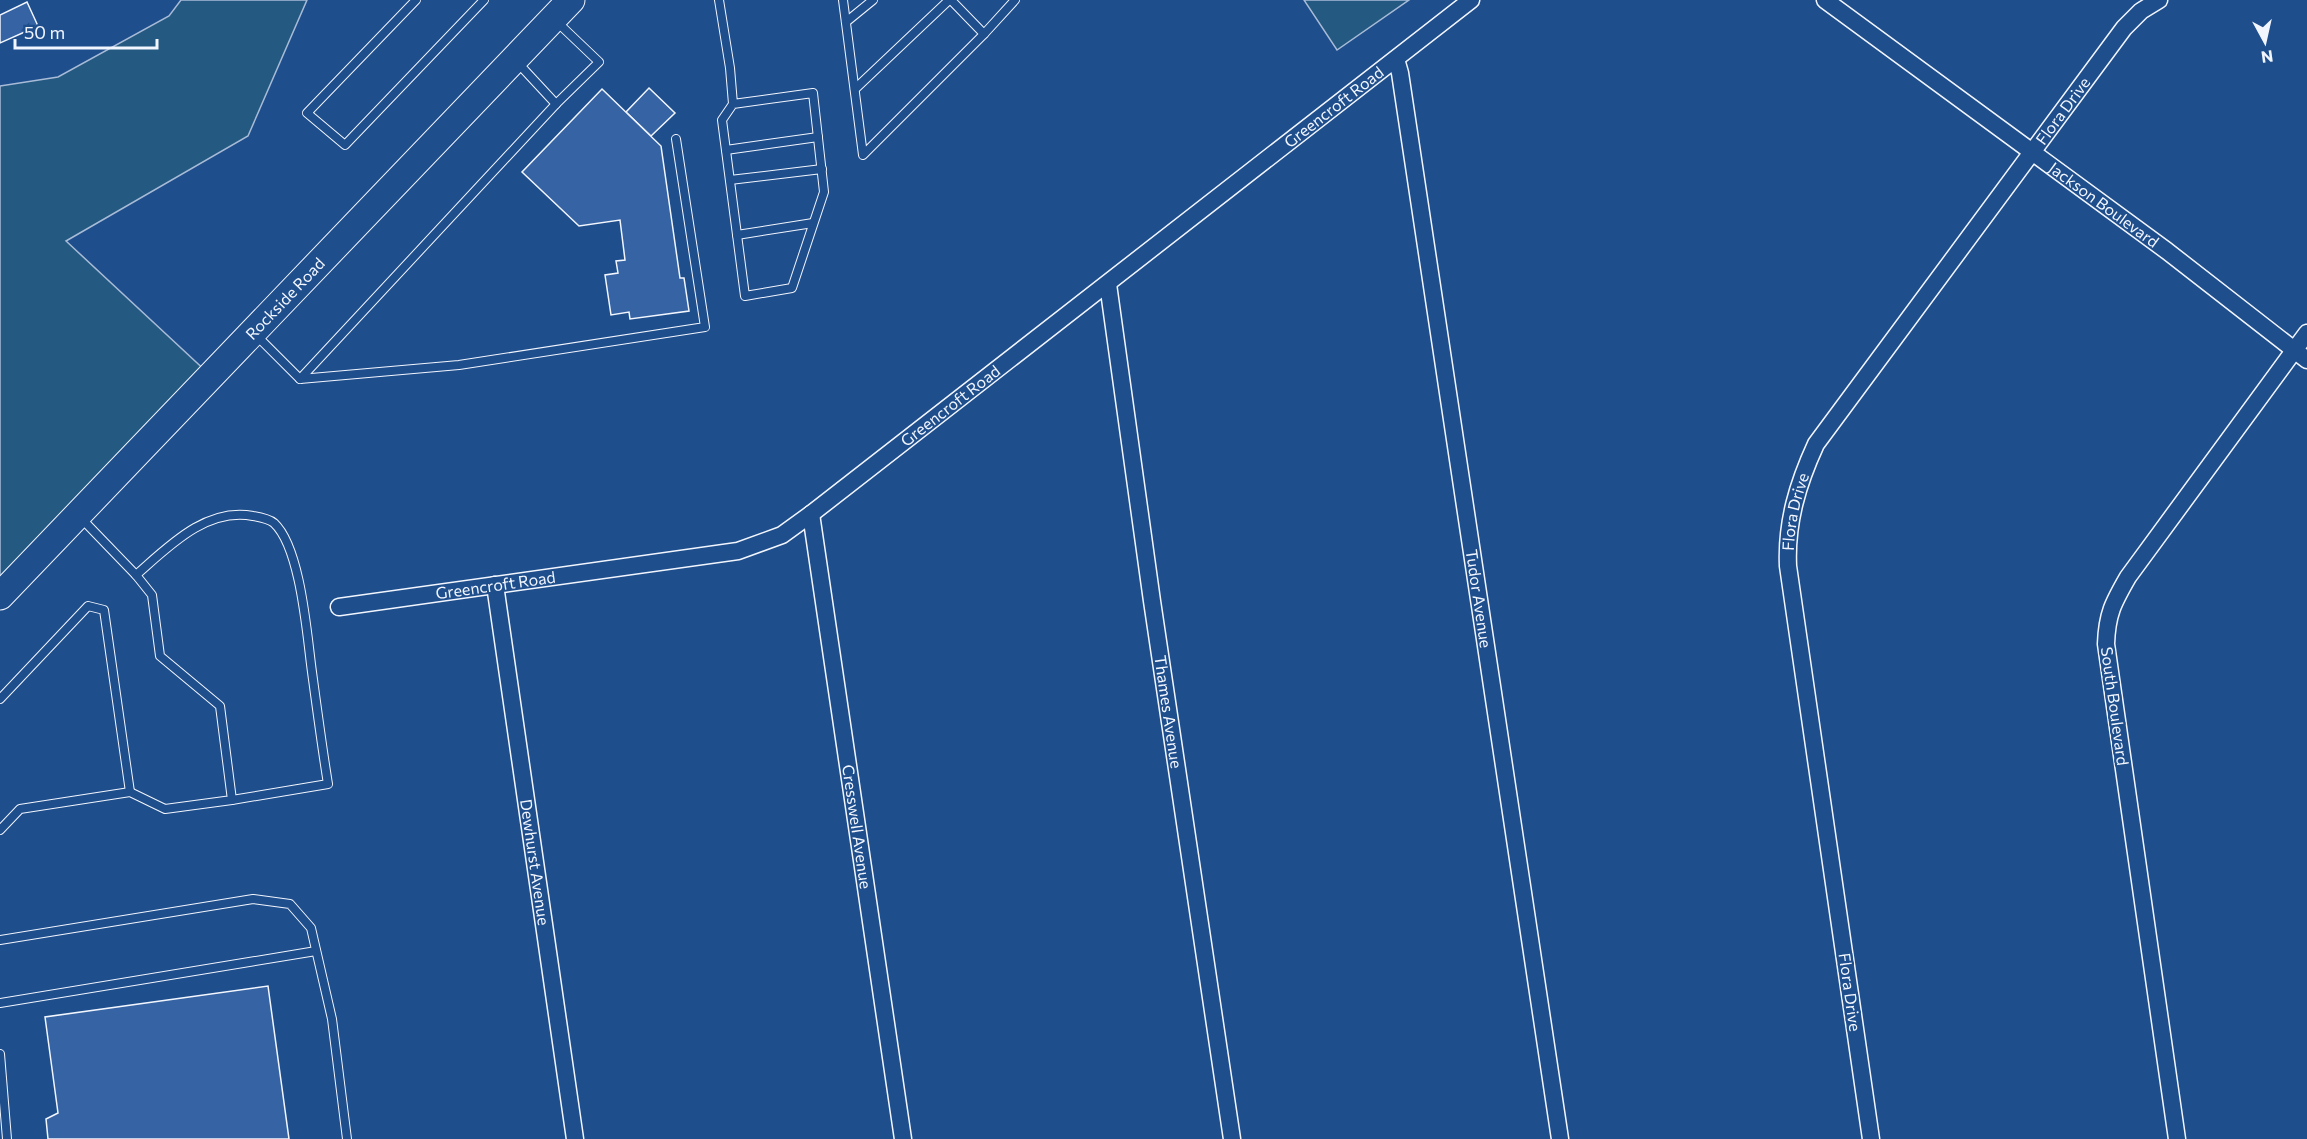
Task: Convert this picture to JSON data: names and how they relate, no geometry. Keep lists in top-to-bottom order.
{
  "streets": {
    "main road": ["Rockside Road"],
    "street": [
      "Greencroft Road",
      "Flora Drive",
      "Jackson Boulevard",
      "Tudor Avenue",
      "South Boulevard",
      "Thames Avenue",
      "Cresswell Avenue",
      "Dewhurst Avenue"
    ]
  },
  "crossings": [
    ["Greencroft Road", "Tudor Avenue"],
    ["Greencroft Road", "Thames Avenue"],
    ["Greencroft Road", "Cresswell Avenue"],
    ["Greencroft Road", "Dewhurst Avenue"],
    ["Flora Drive", "Jackson Boulevard"],
    ["Jackson Boulevard", "South Boulevard"]
  ],
  "scale_bar": "50 m",
  "north": "bottom"
}
